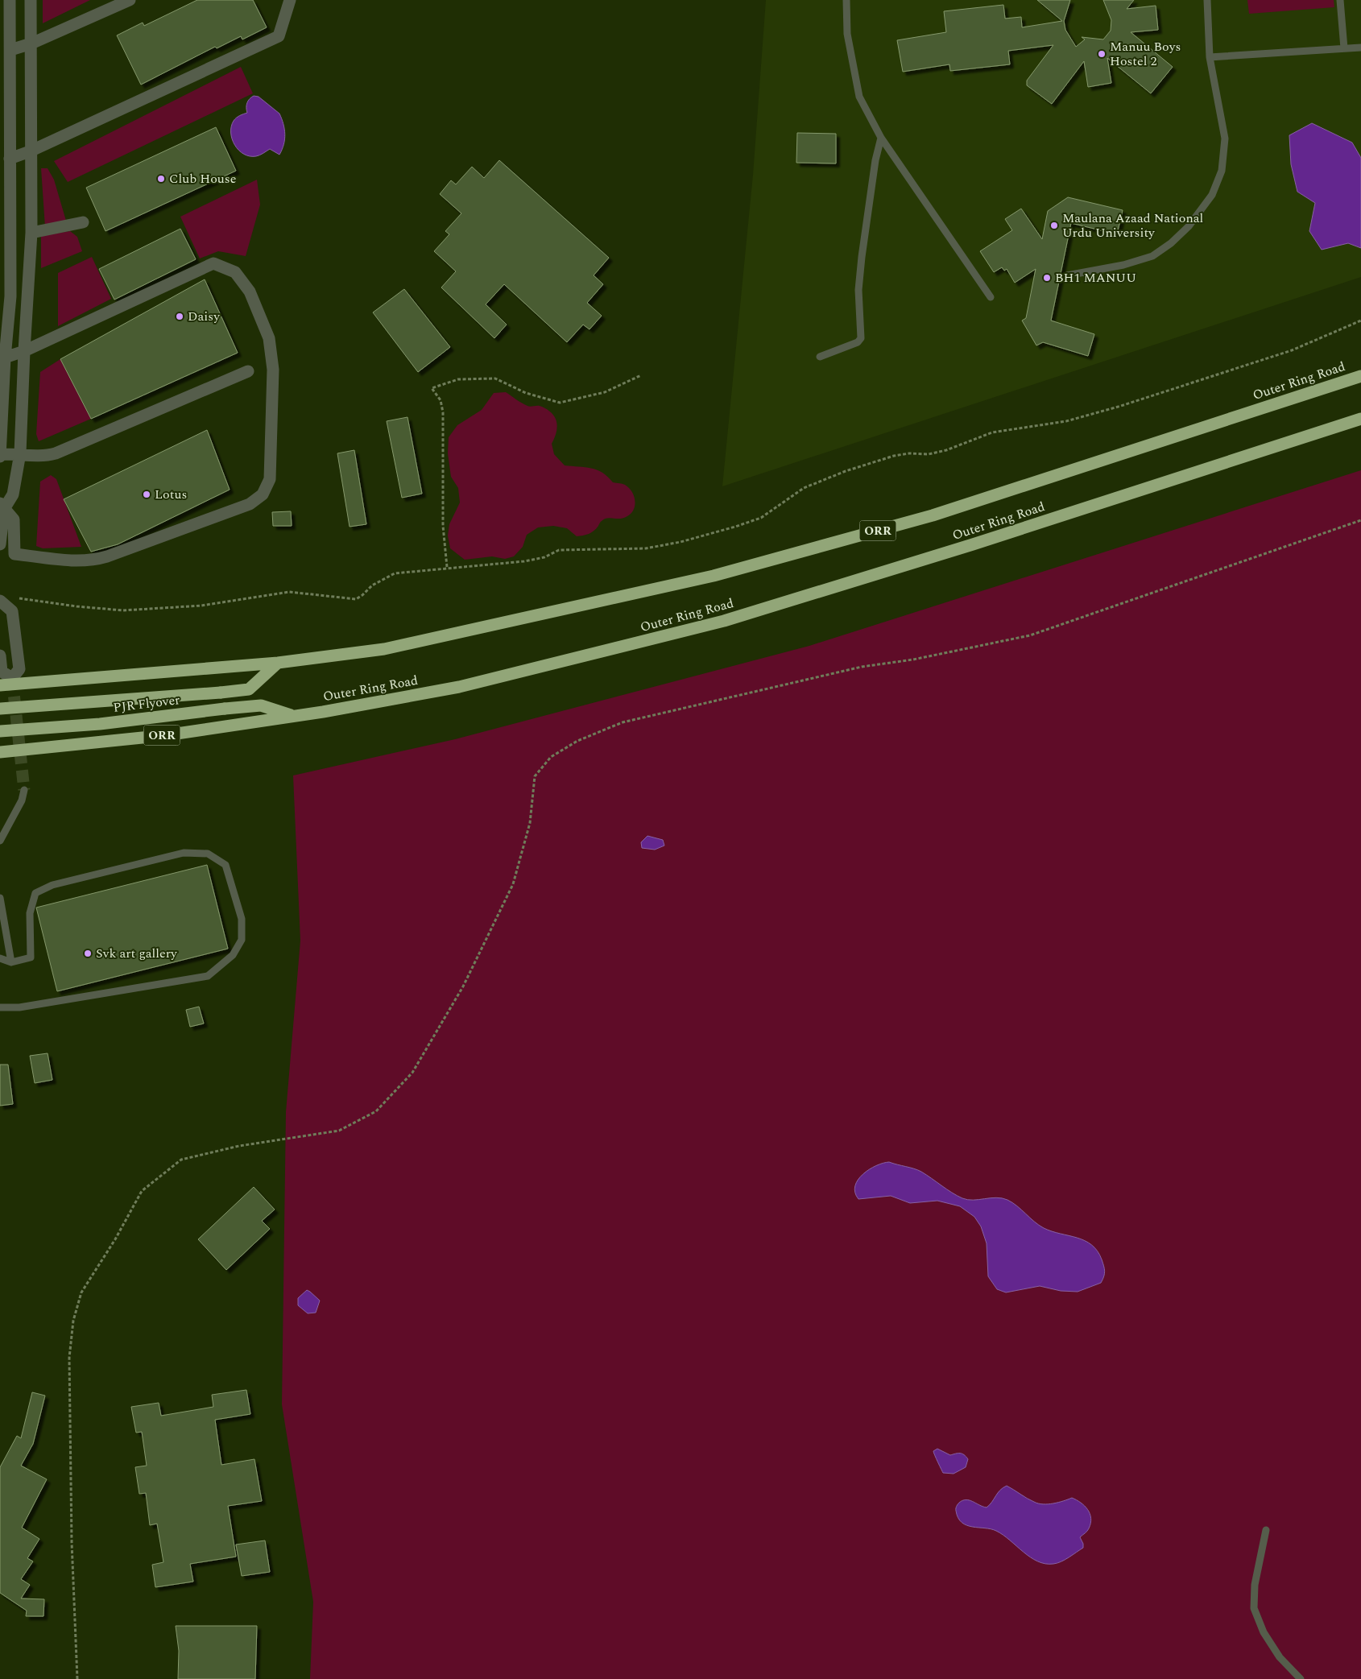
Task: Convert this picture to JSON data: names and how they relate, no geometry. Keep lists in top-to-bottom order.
{
  "streets": {
    "highway": ["Outer Ring Road", "ORR", "PJR Flyover"]
  },
  "crossings": [
    ["Outer Ring Road", "PJR Flyover"]
  ],
  "places": [
    "Manuu Boys Hostel 2",
    "Club House",
    "Maulana Azaad National Urdu University",
    "BH1 MANUU",
    "Daisy",
    "Lotus",
    "Svk art gallery"
  ]
}
